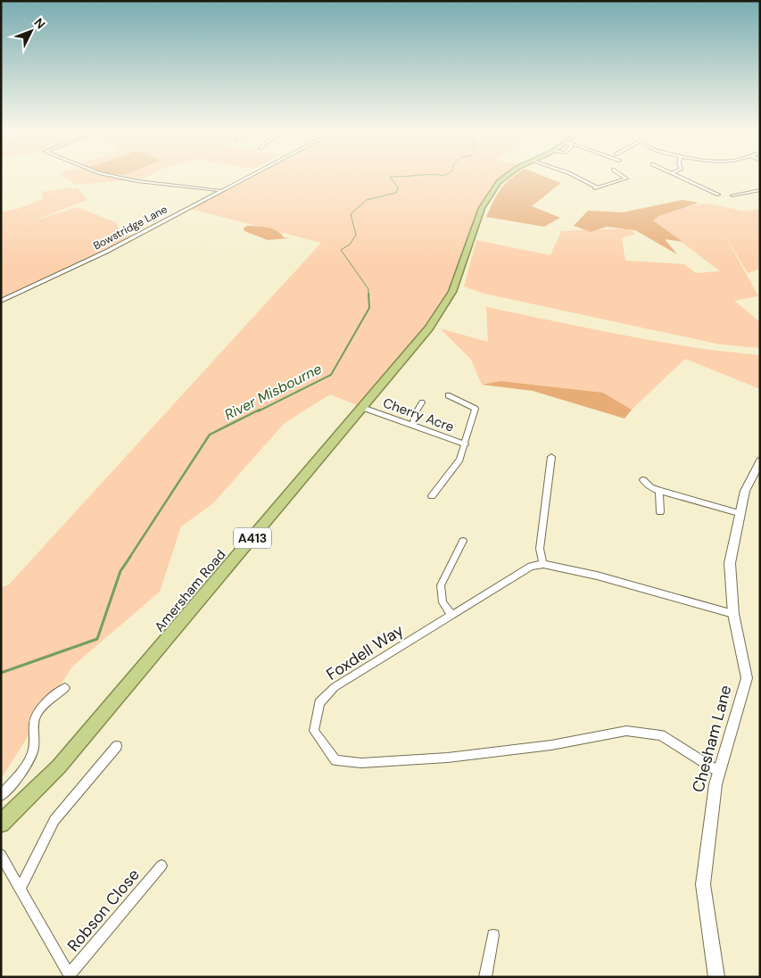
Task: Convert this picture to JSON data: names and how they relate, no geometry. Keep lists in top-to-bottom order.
{
  "streets": {
    "highway": ["A413", "Amersham Road"],
    "street": [
      "Bowstridge Lane",
      "Cherry Acre",
      "Foxdell Way",
      "Chesham Lane",
      "Robson Close"
    ]
  },
  "crossings": [
    ["Cherry Acre", "Amersham Road"],
    ["Foxdell Way", "Chesham Lane"]
  ],
  "water": ["River Misbourne"],
  "north": "top right"
}
